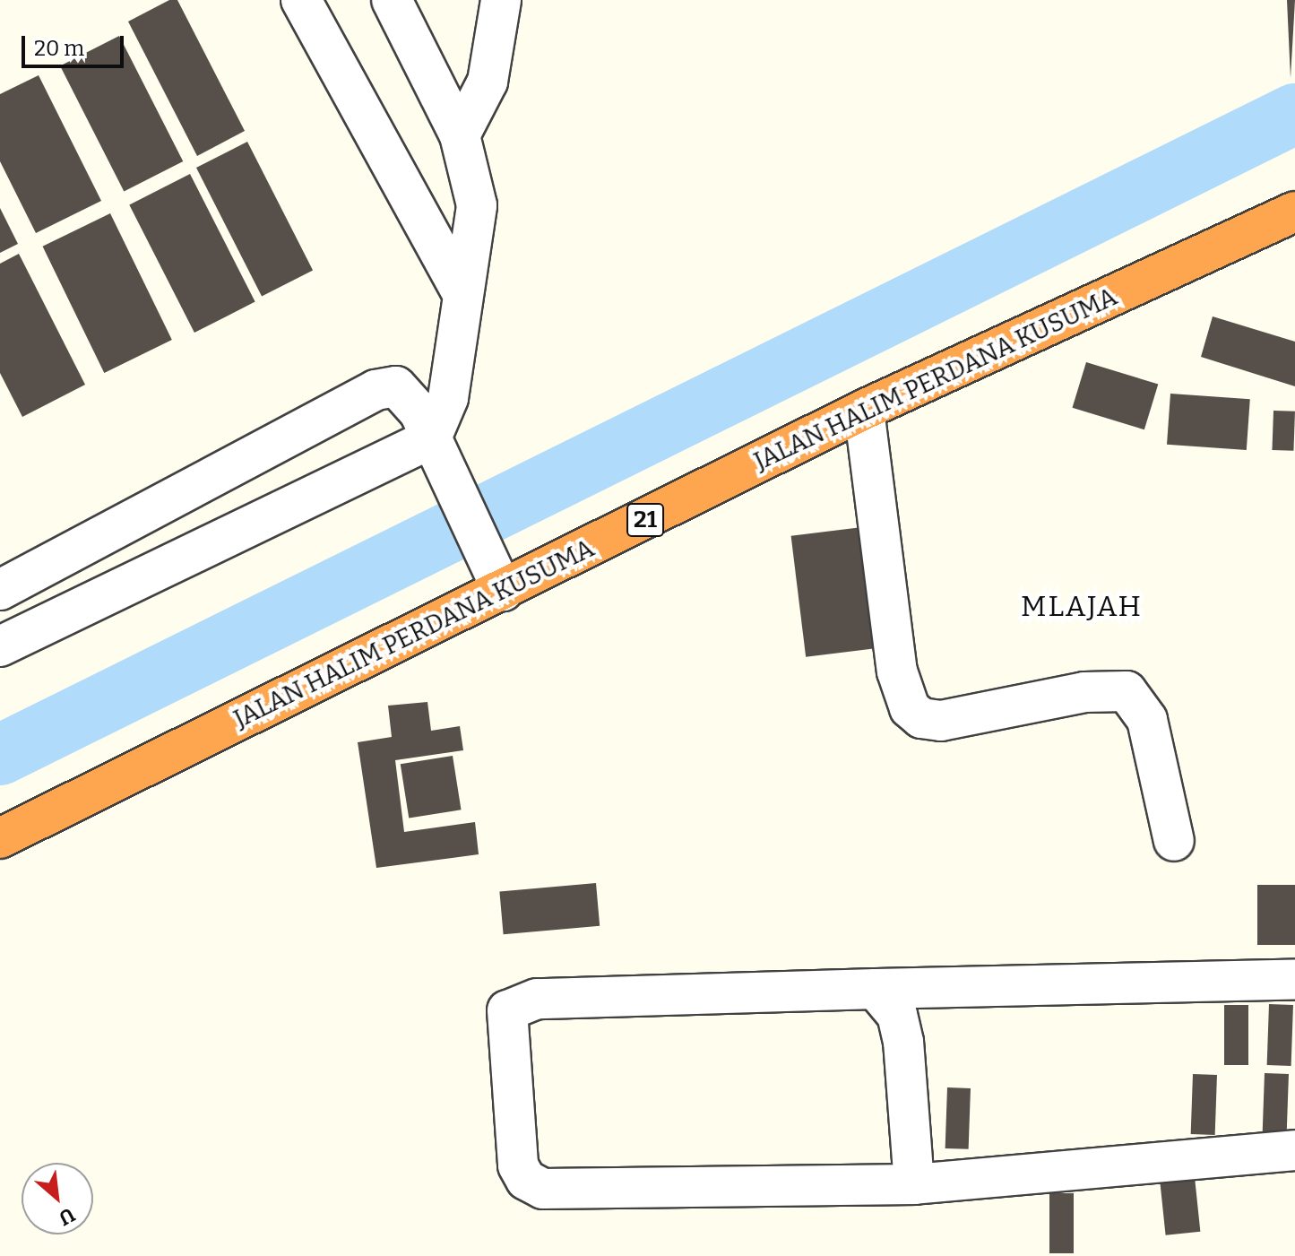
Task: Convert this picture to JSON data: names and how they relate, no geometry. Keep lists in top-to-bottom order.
{
  "streets": {
    "highway": ["JALAN HALIM PERDANA KUSUMA", "21"]
  },
  "districts": ["MLAJAH"],
  "scale_bar": "20 m",
  "north": "bottom right"
}
